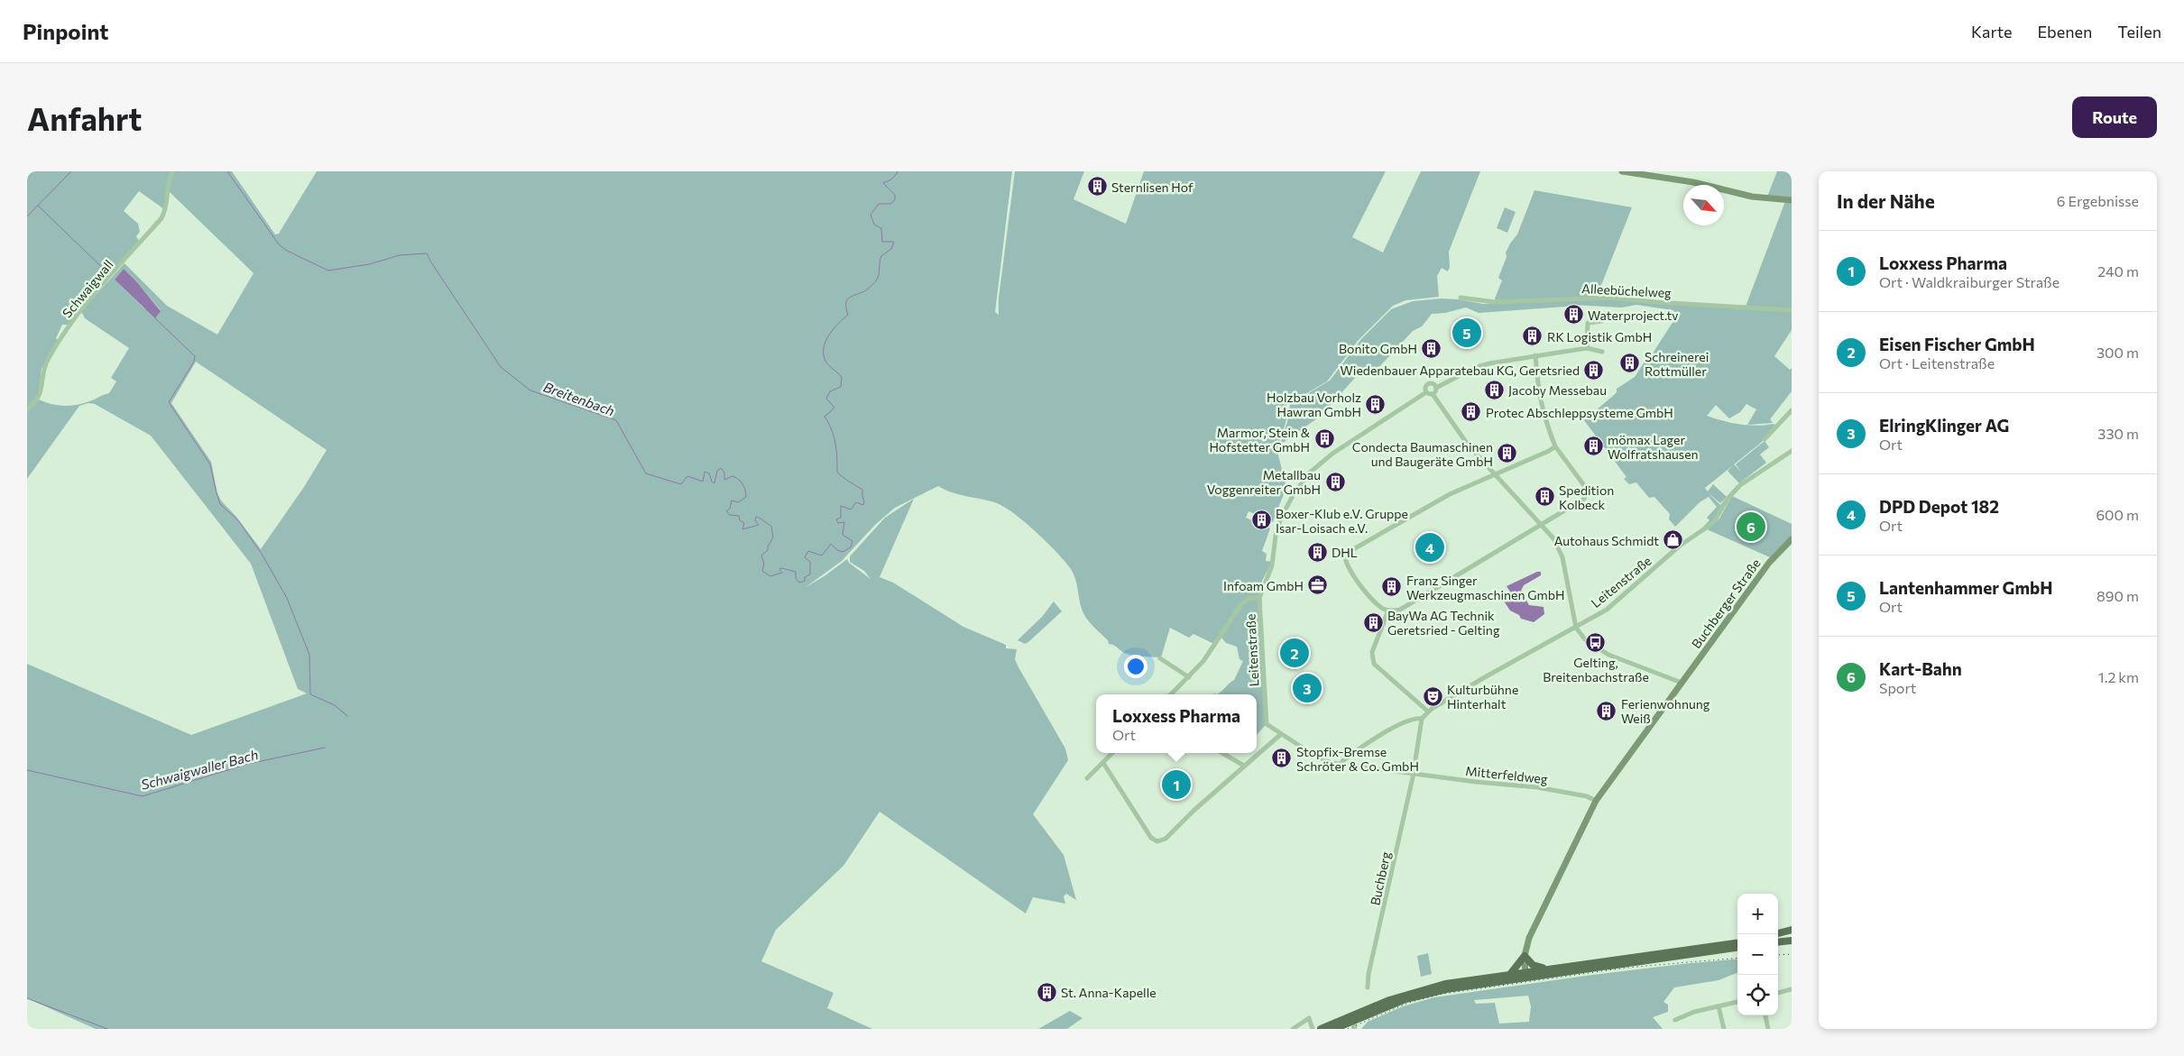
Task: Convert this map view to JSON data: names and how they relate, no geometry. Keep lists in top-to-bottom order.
{
  "streets": {
    "street": [
      "Schwaigwall",
      "Alleebüchelweg",
      "Leitenstraße",
      "Buchberger Straße",
      "Mitterfeldweg",
      "Buchberg"
    ]
  },
  "crossings": [
    ["Leitenstraße", "Mitterfeldweg"],
    ["Leitenstraße", "Buchberg"],
    ["Buchberger Straße", "Mitterfeldweg"],
    ["Mitterfeldweg", "Buchberg"]
  ],
  "water": ["Breitenbach", "Schwaigwaller Bach"],
  "places": {
    "building": [
      "Sternlisen Hof",
      "Waterproject.tv",
      "RK Logistik GmbH",
      "Bonito GmbH",
      "Schreinerei Rottmüller",
      "Wiedenbauer Apparatebau KG, Geretsried",
      "Jacoby Messebau",
      "Holzbau Vorholz Hawran GmbH",
      "Protec Abschleppsysteme GmbH",
      "Marmor, Stein & Hofstetter GmbH",
      "mömax Lager Wolfratshausen",
      "Condecta Baumaschinen und Baugeräte GmbH",
      "Metallbau Voggenreiter GmbH",
      "Spedition Kolbeck",
      "Boxer-Klub e.V. Gruppe Isar-Loisach e.V.",
      "DHL",
      "Franz Singer Werkzeugmaschinen GmbH",
      "BayWa AG Technik Geretsried - Gelting",
      "Ferienwohnung Weiß",
      "Stopfix-Bremse Schröter & Co. GmbH",
      "St. Anna-Kapelle"
    ],
    "shop": ["Autohaus Schmidt"],
    "office": ["Infoam GmbH"],
    "bus stop": ["Gelting, Breitenbachstraße"],
    "theatre": ["Kulturbühne Hinterhalt"]
  },
  "north": "bottom right",
  "page": {
    "header": "Pinpoint",
    "nav": ["Karte", "Ebenen", "Teilen"],
    "buttons": "Route",
    "title": "Anfahrt",
    "heading": ["In der Nähe", "6 Ergebnisse"],
    "list": [
      {
        "mark": "1",
        "name": "Loxxess Pharma",
        "note": "Ort · Waldkraiburger Straße",
        "value": "240 m"
      },
      {
        "mark": "2",
        "name": "Eisen Fischer GmbH",
        "note": "Ort · Leitenstraße",
        "value": "300 m"
      },
      {
        "mark": "3",
        "name": "ElringKlinger AG",
        "note": "Ort",
        "value": "330 m"
      },
      {
        "mark": "4",
        "name": "DPD Depot 182",
        "note": "Ort",
        "value": "600 m"
      },
      {
        "mark": "5",
        "name": "Lantenhammer GmbH",
        "note": "Ort",
        "value": "890 m"
      },
      {
        "mark": "6",
        "name": "Kart-Bahn",
        "note": "Sport",
        "value": "1.2 km"
      }
    ],
    "pins": [
      "5",
      "6",
      "4",
      "2",
      "3",
      "1"
    ],
    "popup": ["Loxxess Pharma", "Ort"],
    "map_buttons": ["+", "−"]
  }
}
